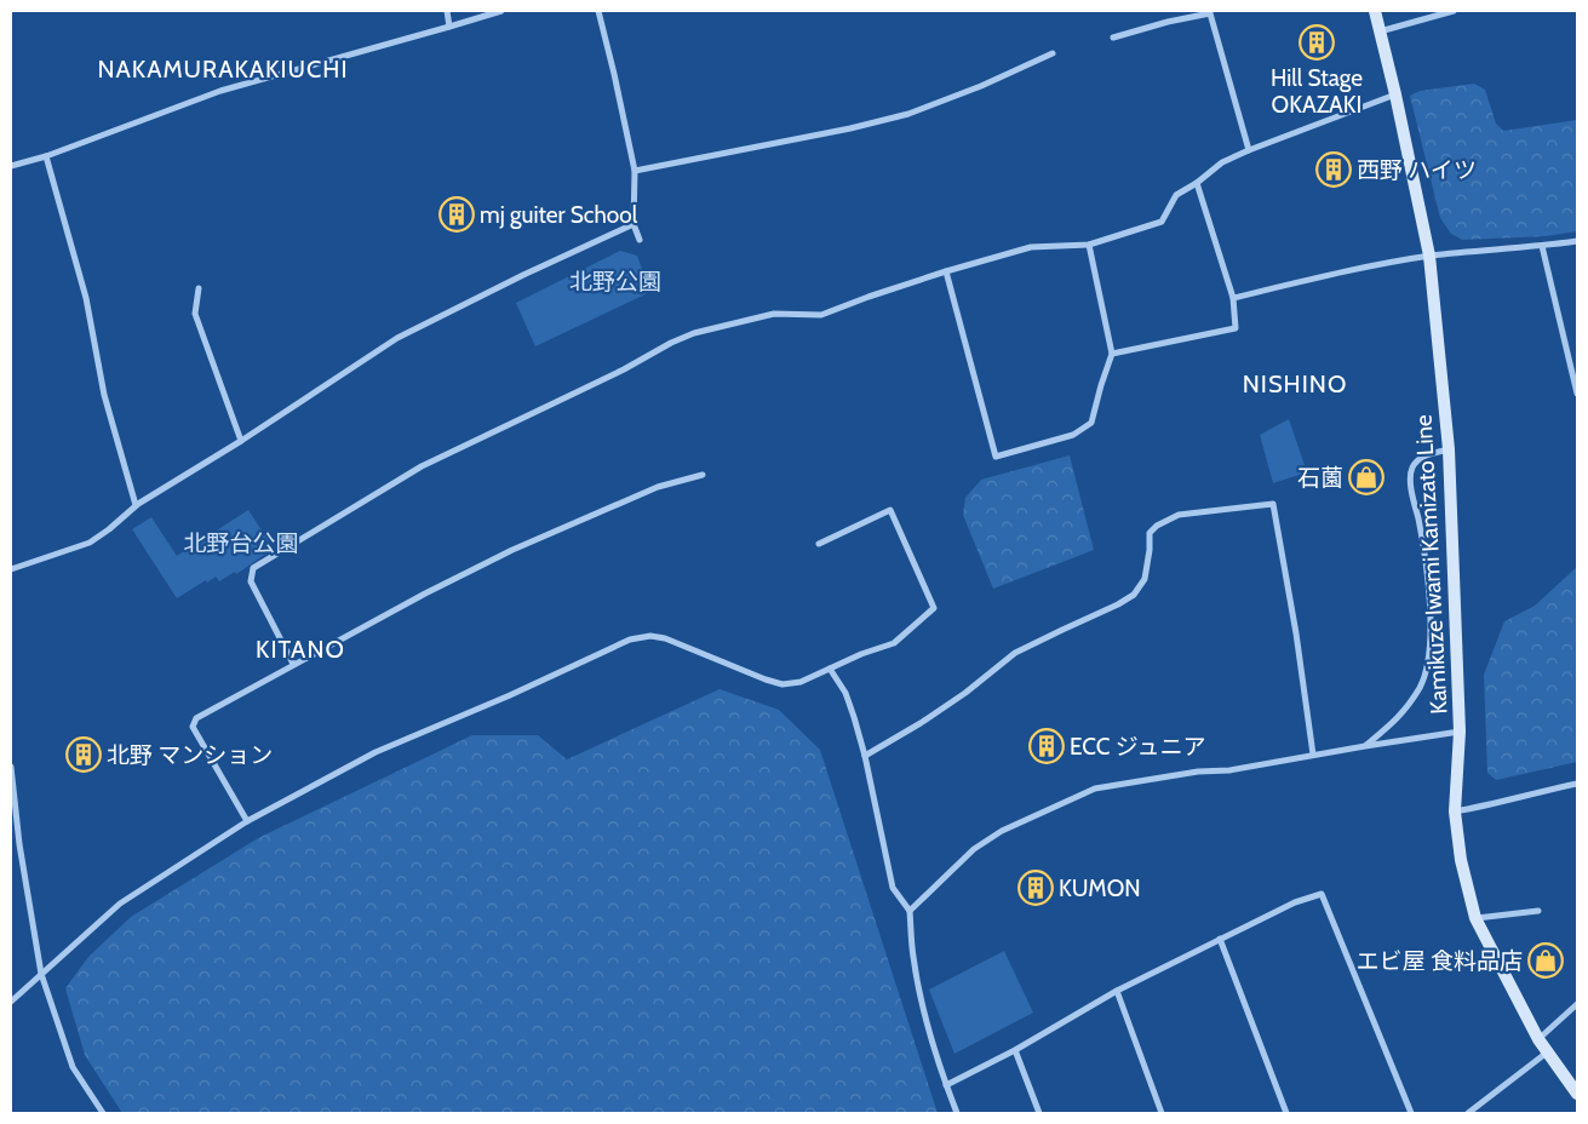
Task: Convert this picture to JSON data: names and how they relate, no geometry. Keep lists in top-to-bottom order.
{
  "streets": {
    "main road": ["Kamikuze Iwami Kamizato Line"]
  },
  "districts": ["NAKAMURAKAKIUCHI", "NISHINO", "KITANO"],
  "parks": ["北野公園", "北野台公園"],
  "places": {
    "building": [
      "Hill Stage OKAZAKI",
      "西野 ハイツ",
      "mj guiter School",
      "ECC ジュニア",
      "北野 マンション",
      "KUMON"
    ],
    "shop": ["石薗", "エビ屋 食料品店"]
  }
}
